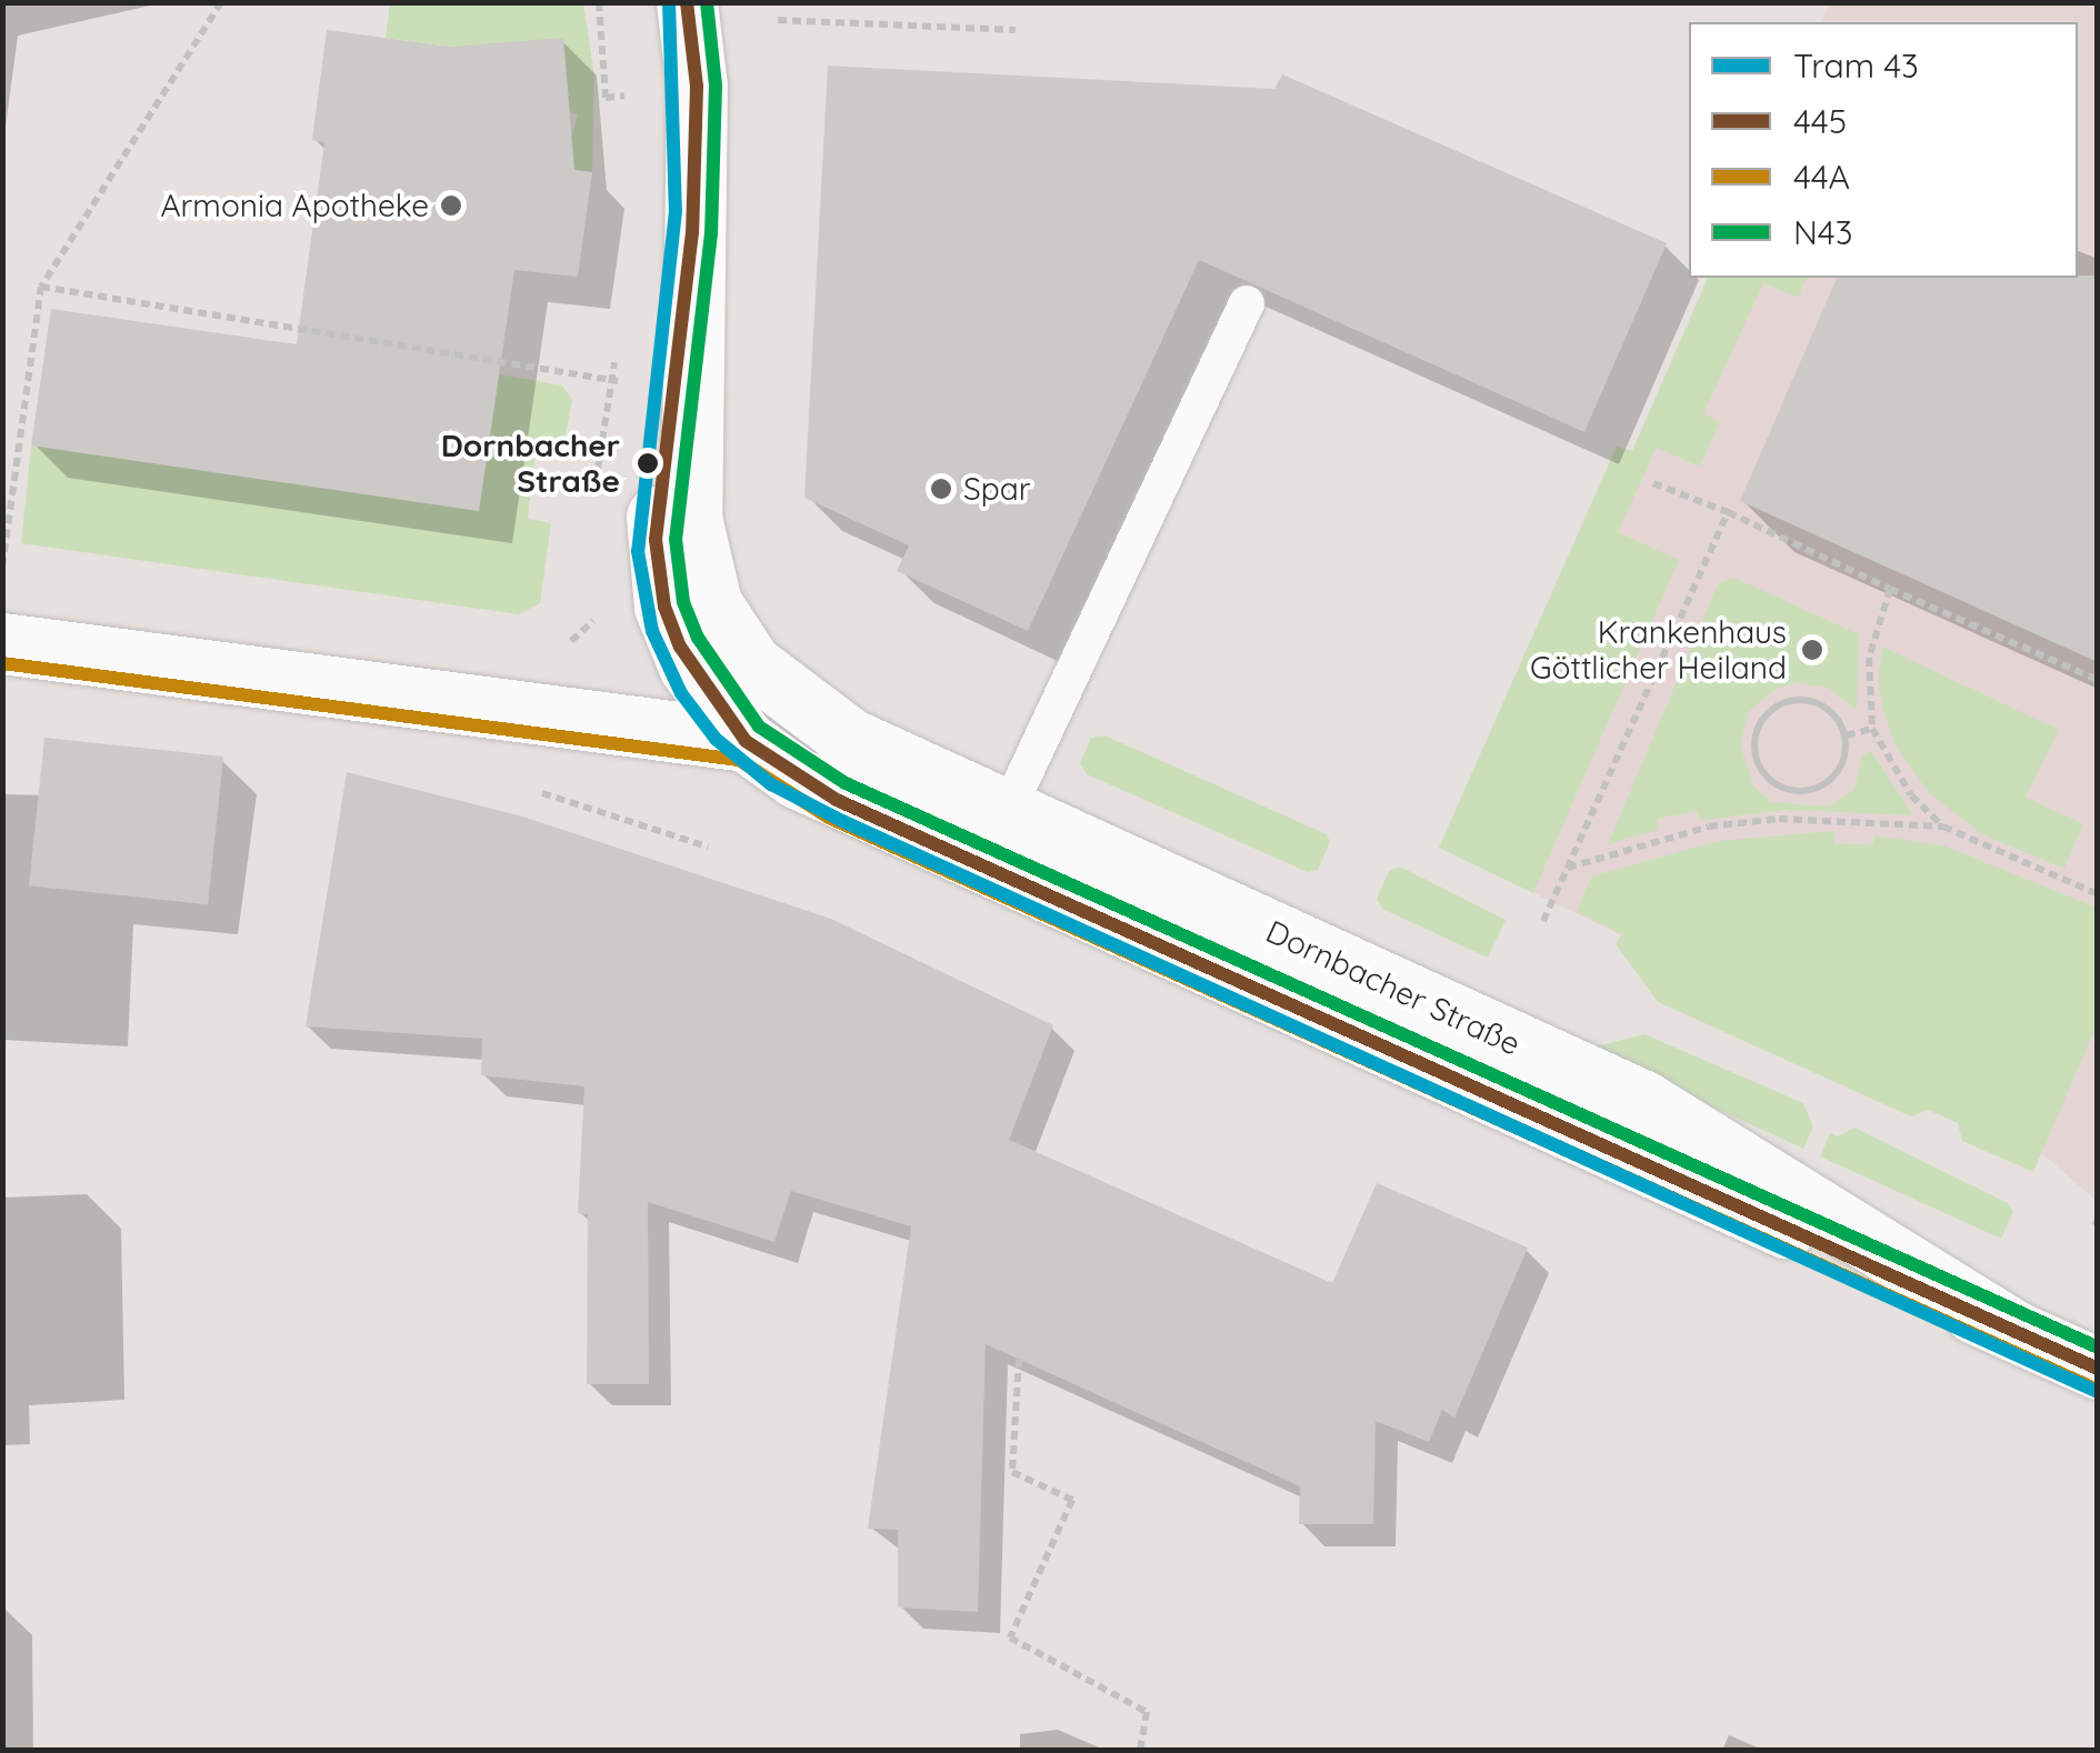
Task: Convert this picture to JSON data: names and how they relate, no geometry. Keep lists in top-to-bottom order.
{
  "streets": {
    "main road": ["Dornbacher Straße"]
  },
  "places": [
    "Armonia Apotheke",
    "Dornbacher Straße",
    "Spar",
    "Krankenhaus Göttlicher Heiland"
  ],
  "lines": [
    "tram line 43",
    "transit line 445",
    "transit line N43",
    "transit line 44A"
  ],
  "legend": [
    "Tram 43",
    "445",
    "44A",
    "N43"
  ]
}
